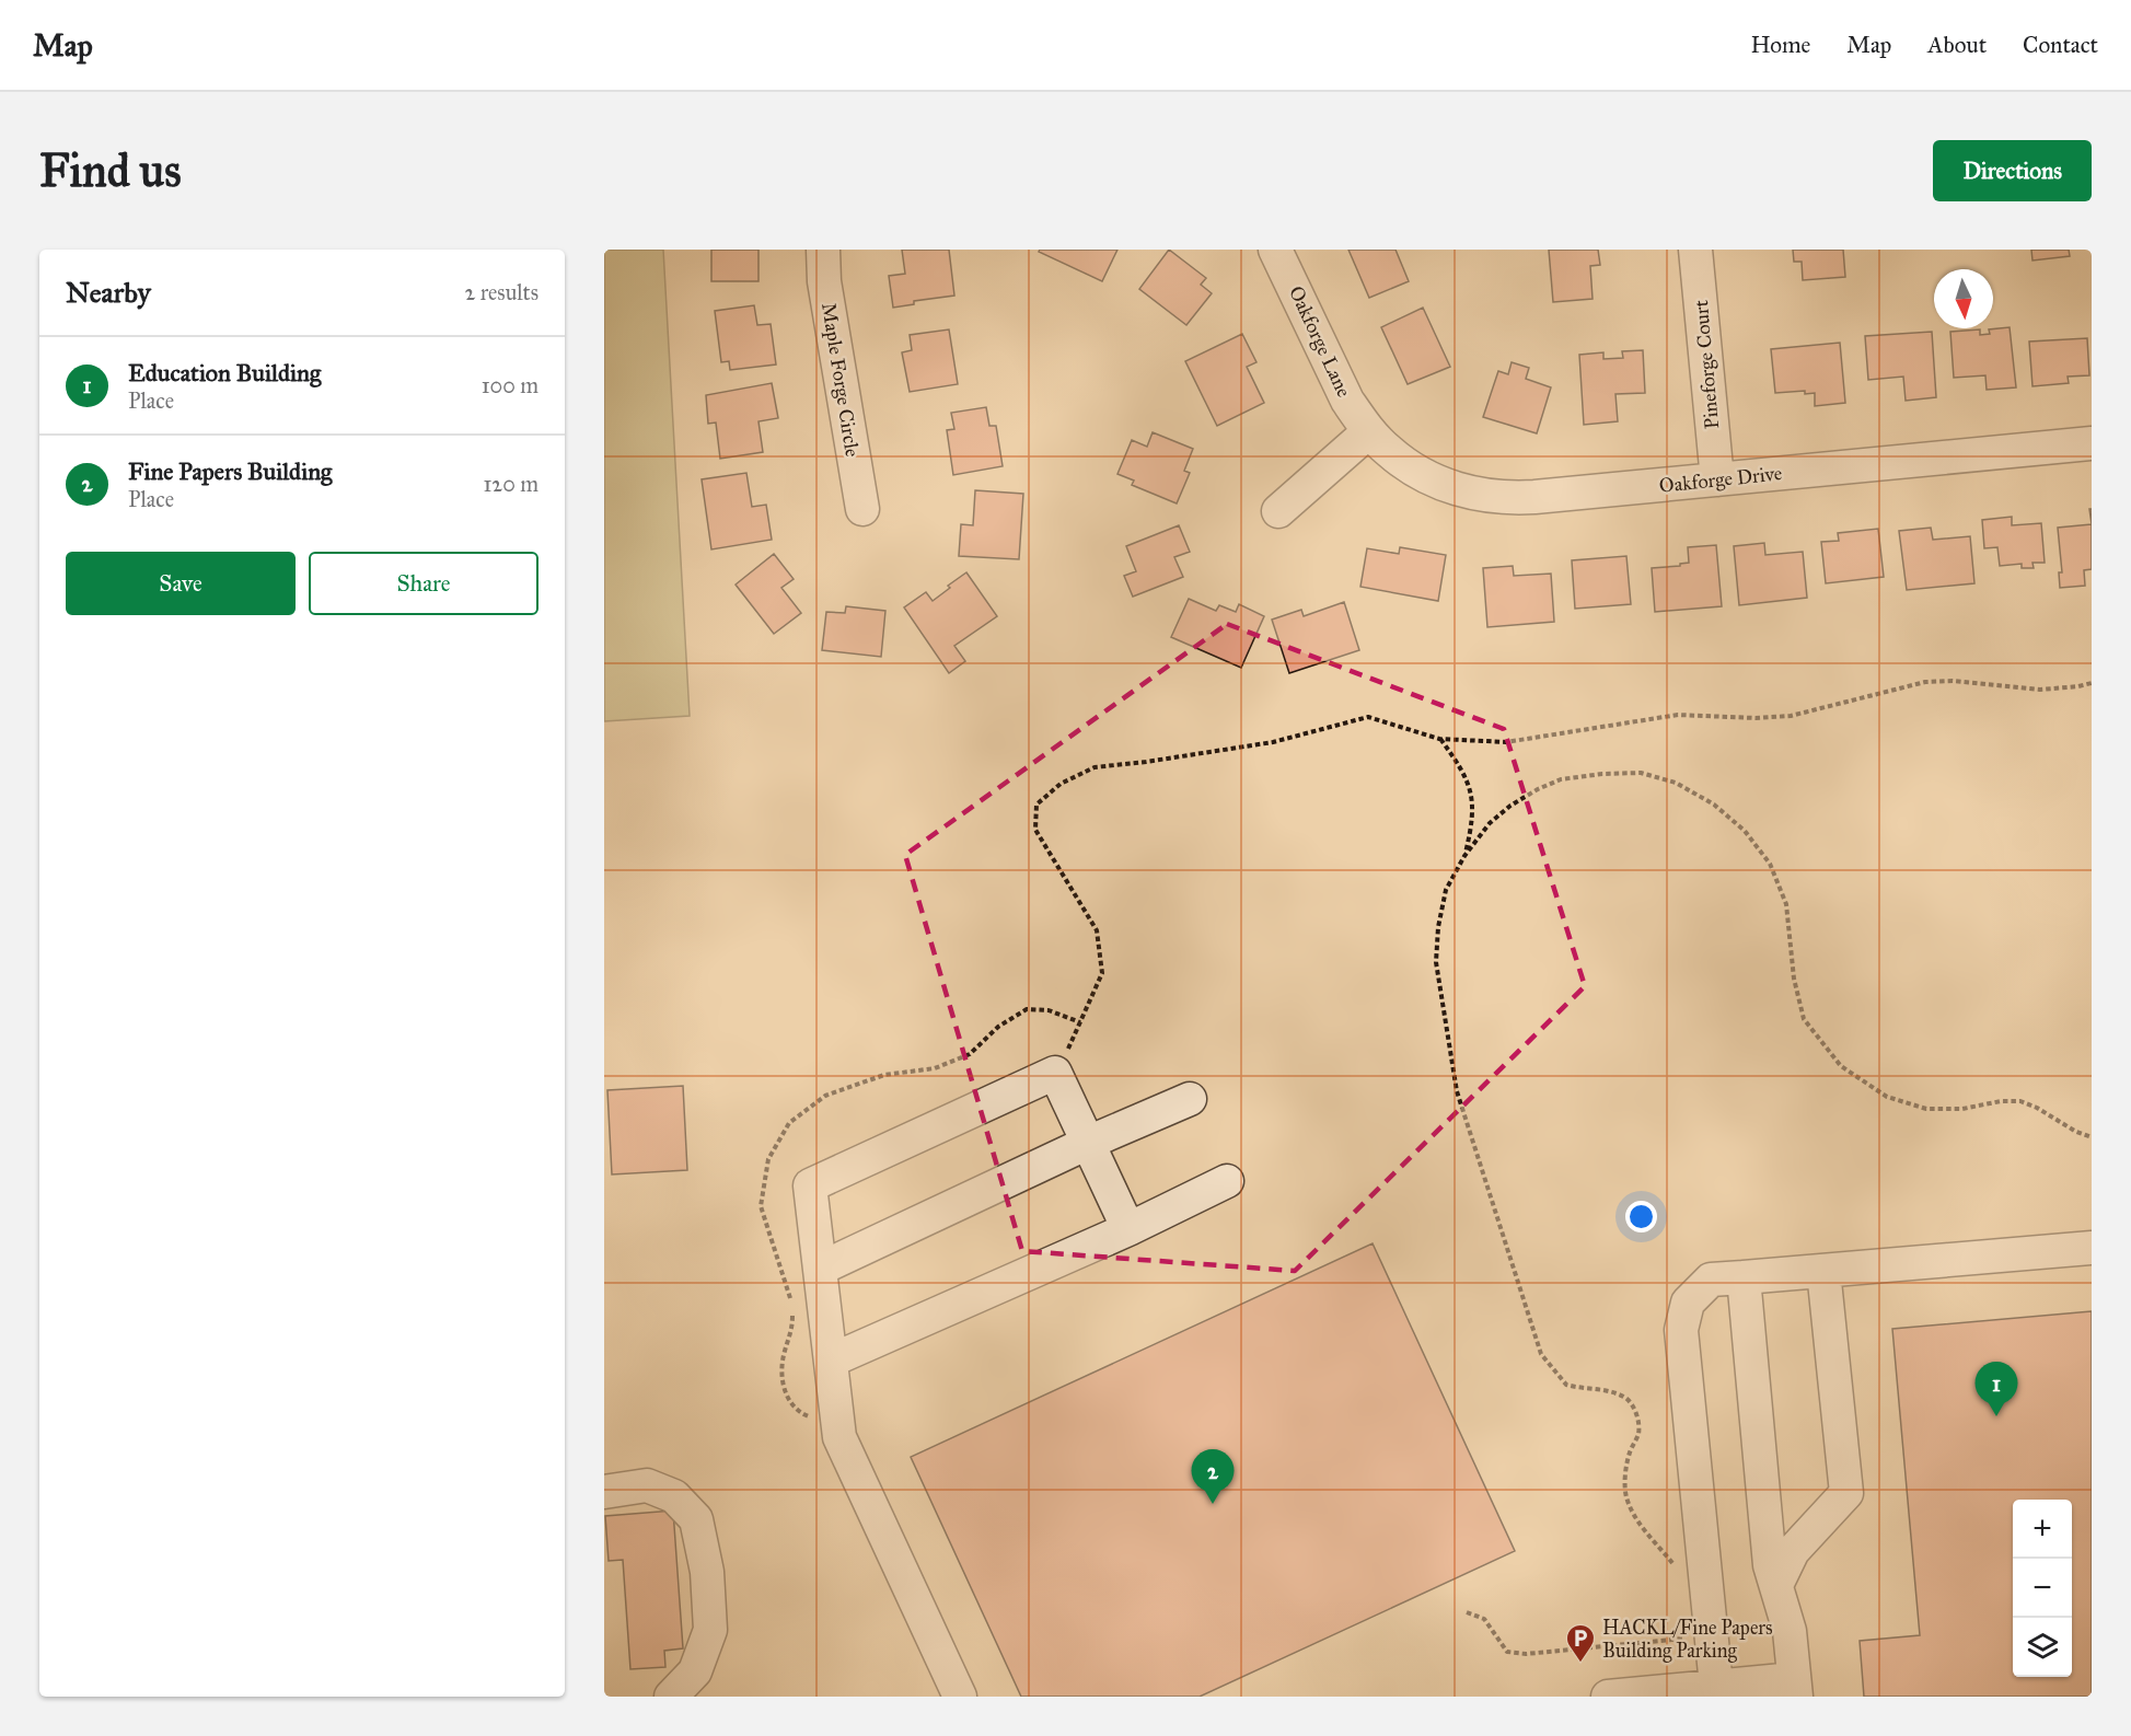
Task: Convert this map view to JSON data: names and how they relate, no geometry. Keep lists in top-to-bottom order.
{
  "streets": {
    "street": [
      "Oakforge Lane",
      "Pineforge Court",
      "Maple Forge Circle",
      "Oakforge Drive"
    ]
  },
  "crossings": [
    ["Oakforge Lane", "Oakforge Drive"],
    ["Pineforge Court", "Oakforge Drive"]
  ],
  "places": {
    "parking": ["HACKL/Fine Papers Building Parking"]
  },
  "north": "bottom",
  "page": {
    "header": "Map",
    "nav": [
      "Home",
      "Map",
      "About",
      "Contact"
    ],
    "buttons": [
      "Directions",
      ["Save", "Share"]
    ],
    "title": "Find us",
    "heading": ["Nearby", "2 results"],
    "list": [
      {
        "mark": "1",
        "name": "Education Building",
        "note": "Place",
        "value": "100 m"
      },
      {
        "mark": "2",
        "name": "Fine Papers Building",
        "note": "Place",
        "value": "120 m"
      }
    ],
    "pins": ["1", "2"],
    "map_buttons": ["+", "−"]
  }
}
